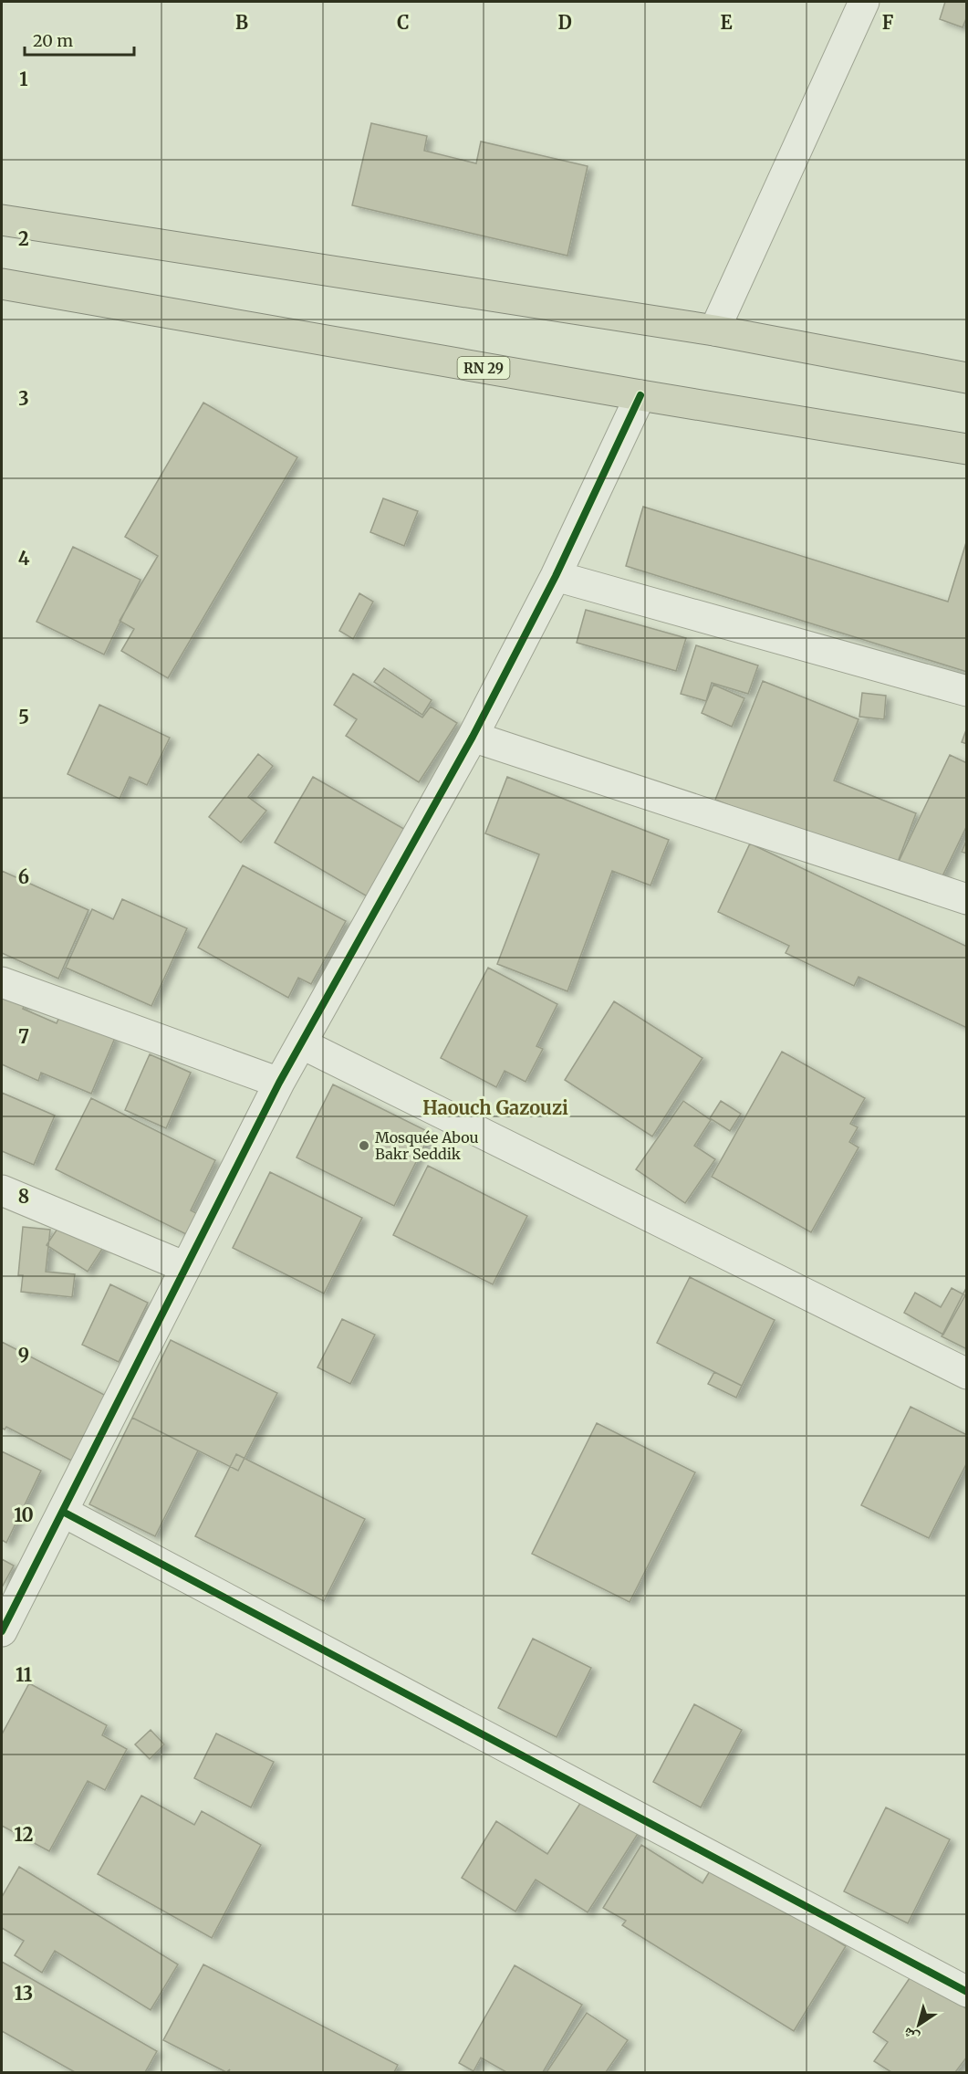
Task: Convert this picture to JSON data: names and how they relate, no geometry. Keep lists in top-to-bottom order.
{
  "streets": {
    "highway": ["RN 29"]
  },
  "districts": ["Haouch Gazouzi"],
  "places": ["Mosquée Abou Bakr Seddik"],
  "scale_bar": "20 m",
  "north": "bottom left",
  "grid": {
    "columns": [
      "B",
      "C",
      "D",
      "E",
      "F"
    ],
    "rows": [
      "1",
      "2",
      "3",
      "4",
      "5",
      "6",
      "7",
      "8",
      "9",
      "10",
      "11",
      "12",
      "13"
    ]
  }
}
